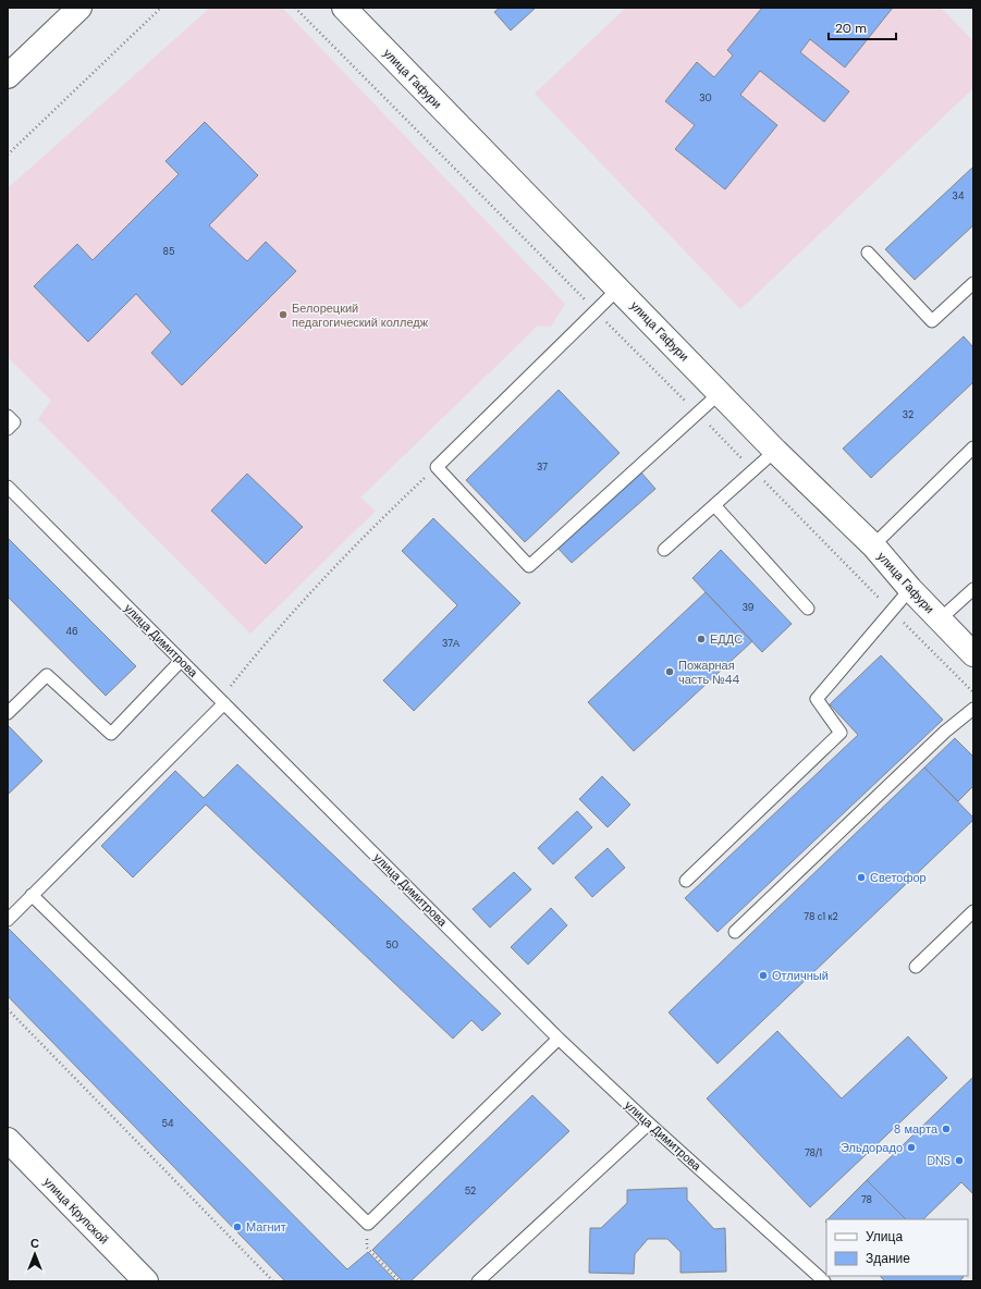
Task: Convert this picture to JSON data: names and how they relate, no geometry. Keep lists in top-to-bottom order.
{
  "streets": {
    "street": ["улица Гафури", "улица Крупской"],
    "lane": ["улица Димитрова"]
  },
  "places": [
    "Белорецкий педагогический колледж",
    "ЕДДС",
    "Пожарная часть №44",
    "Светофор",
    "Отличный",
    "8 марта",
    "Эльдорадо",
    "DNS",
    "Магнит"
  ],
  "house_numbers": [
    "30",
    "34",
    "85",
    "32",
    "37",
    "39",
    "46",
    "37А",
    "78 с1 к2",
    "50",
    "54",
    "78/1",
    "52",
    "78"
  ],
  "legend": ["Улица", "Здание"],
  "scale_bar": "20 m",
  "north": "top"
}
